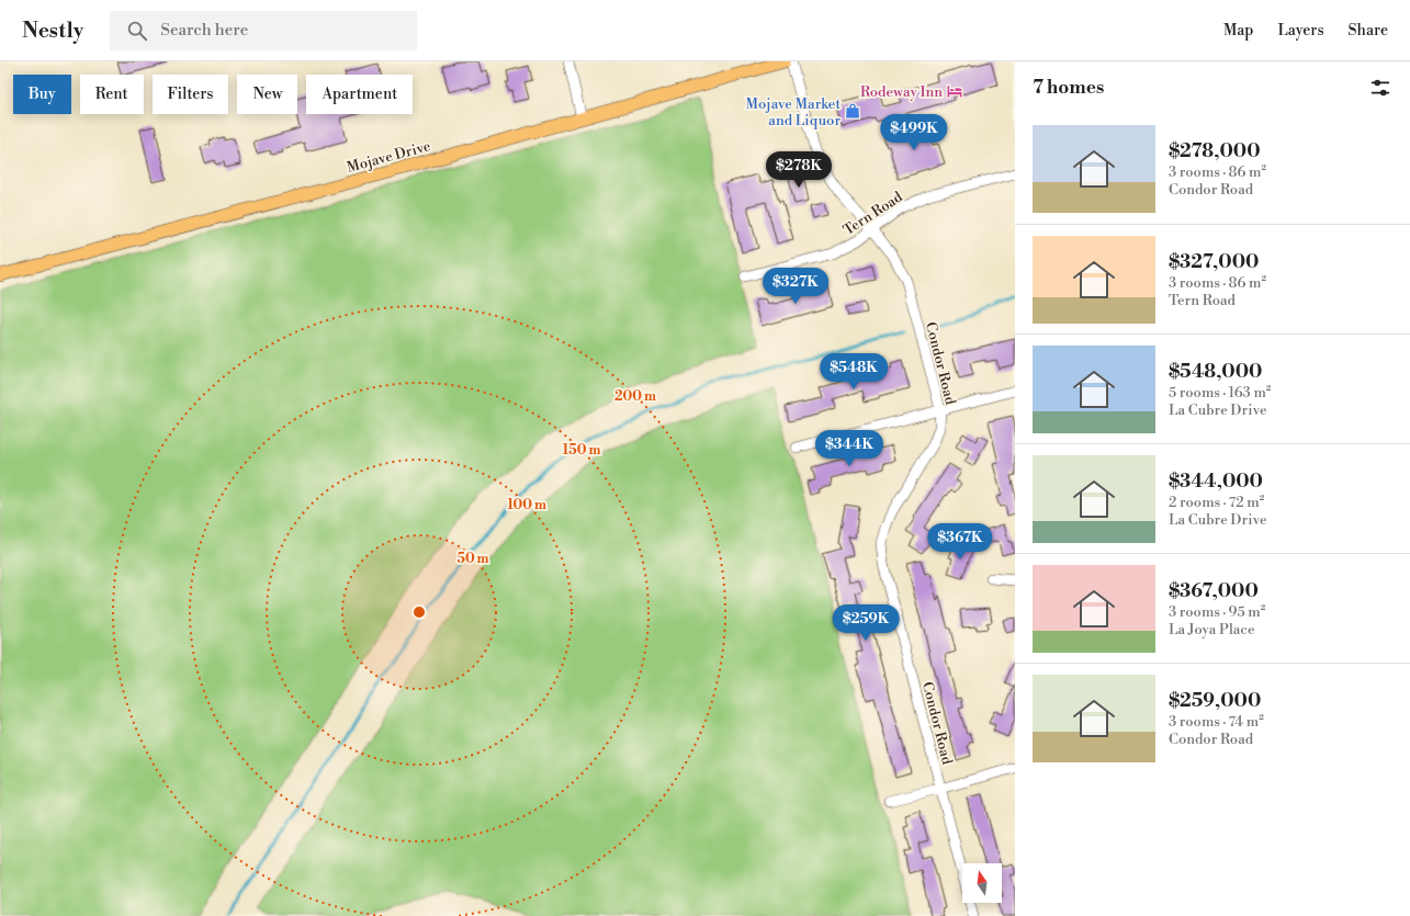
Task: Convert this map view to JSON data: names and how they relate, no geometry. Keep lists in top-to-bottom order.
{
  "streets": {
    "main road": ["Mojave Drive"],
    "street": ["Tern Road", "Condor Road"]
  },
  "crossings": [
    ["Tern Road", "Condor Road"]
  ],
  "places": {
    "hotel": ["Rodeway Inn"],
    "shop": ["Mojave Market and Liquor"]
  },
  "north": "top",
  "page": {
    "header": "Nestly",
    "search": "Search here",
    "nav": ["Map", "Layers", "Share"],
    "heading": "7 homes",
    "chip": [
      "Buy",
      "Rent",
      "Filters",
      "New",
      "Apartment"
    ],
    "price": [
      "$499K",
      "$278K",
      "$327K",
      "$548K",
      "$344K",
      "$367K",
      "$259K"
    ],
    "list": [
      {
        "name": "$278,000",
        "note": "3 rooms · 86 m² · Condor Road"
      },
      {
        "name": "$327,000",
        "note": "3 rooms · 86 m² · Tern Road"
      },
      {
        "name": "$548,000",
        "note": "5 rooms · 163 m² · La Cubre Drive"
      },
      {
        "name": "$344,000",
        "note": "2 rooms · 72 m² · La Cubre Drive"
      },
      {
        "name": "$367,000",
        "note": "3 rooms · 95 m² · La Joya Place"
      },
      {
        "name": "$259,000",
        "note": "3 rooms · 74 m² · Condor Road"
      }
    ]
  },
  "rings": [
    "200 m",
    "150 m",
    "100 m",
    "50 m"
  ]
}
